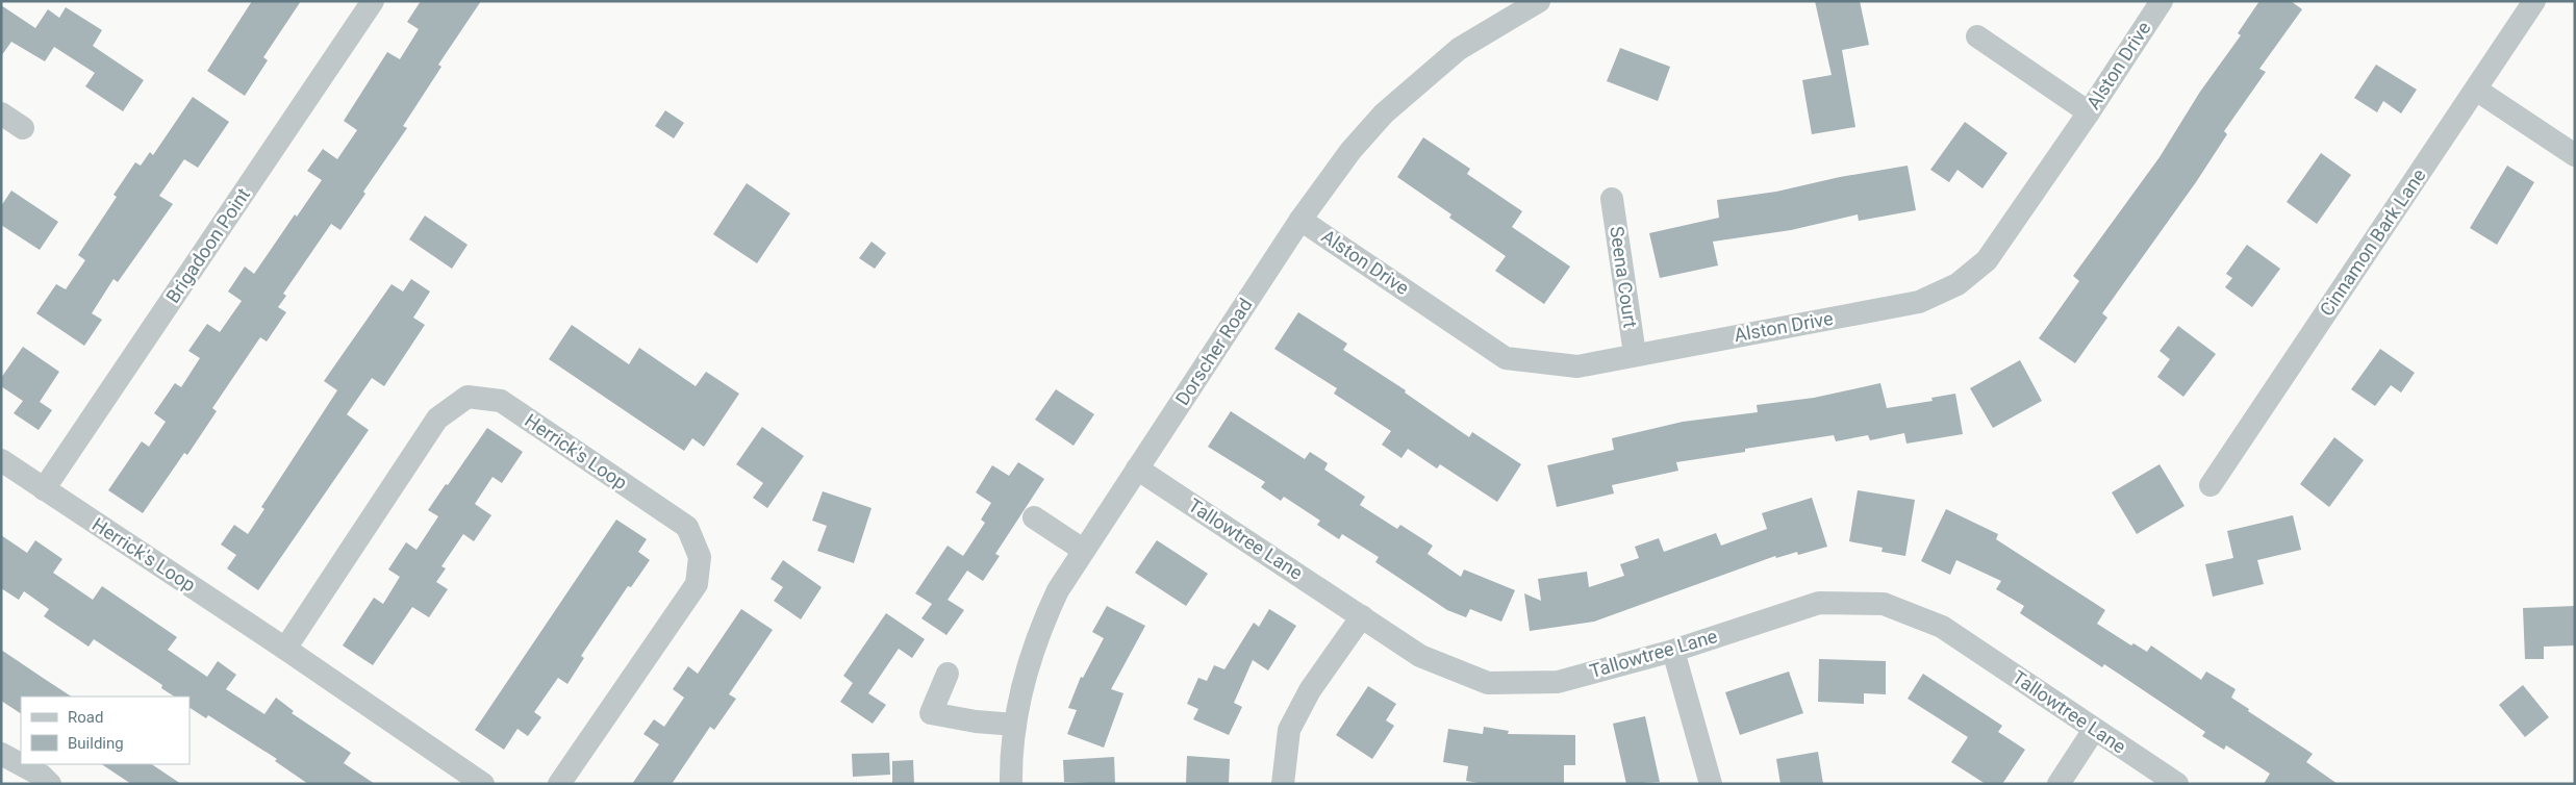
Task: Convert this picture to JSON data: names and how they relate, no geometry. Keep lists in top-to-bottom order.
{
  "streets": {
    "street": [
      "Alston Drive",
      "Cinnamon Bark Lane",
      "Brigadoon Point",
      "Seena Court",
      "Dorscher Road",
      "Herrick's Loop",
      "Tallowtree Lane"
    ]
  },
  "crossings": [
    ["Alston Drive", "Seena Court"],
    ["Alston Drive", "Dorscher Road"],
    ["Brigadoon Point", "Herrick's Loop"],
    ["Dorscher Road", "Tallowtree Lane"]
  ],
  "legend": ["Road", "Building"]
}
